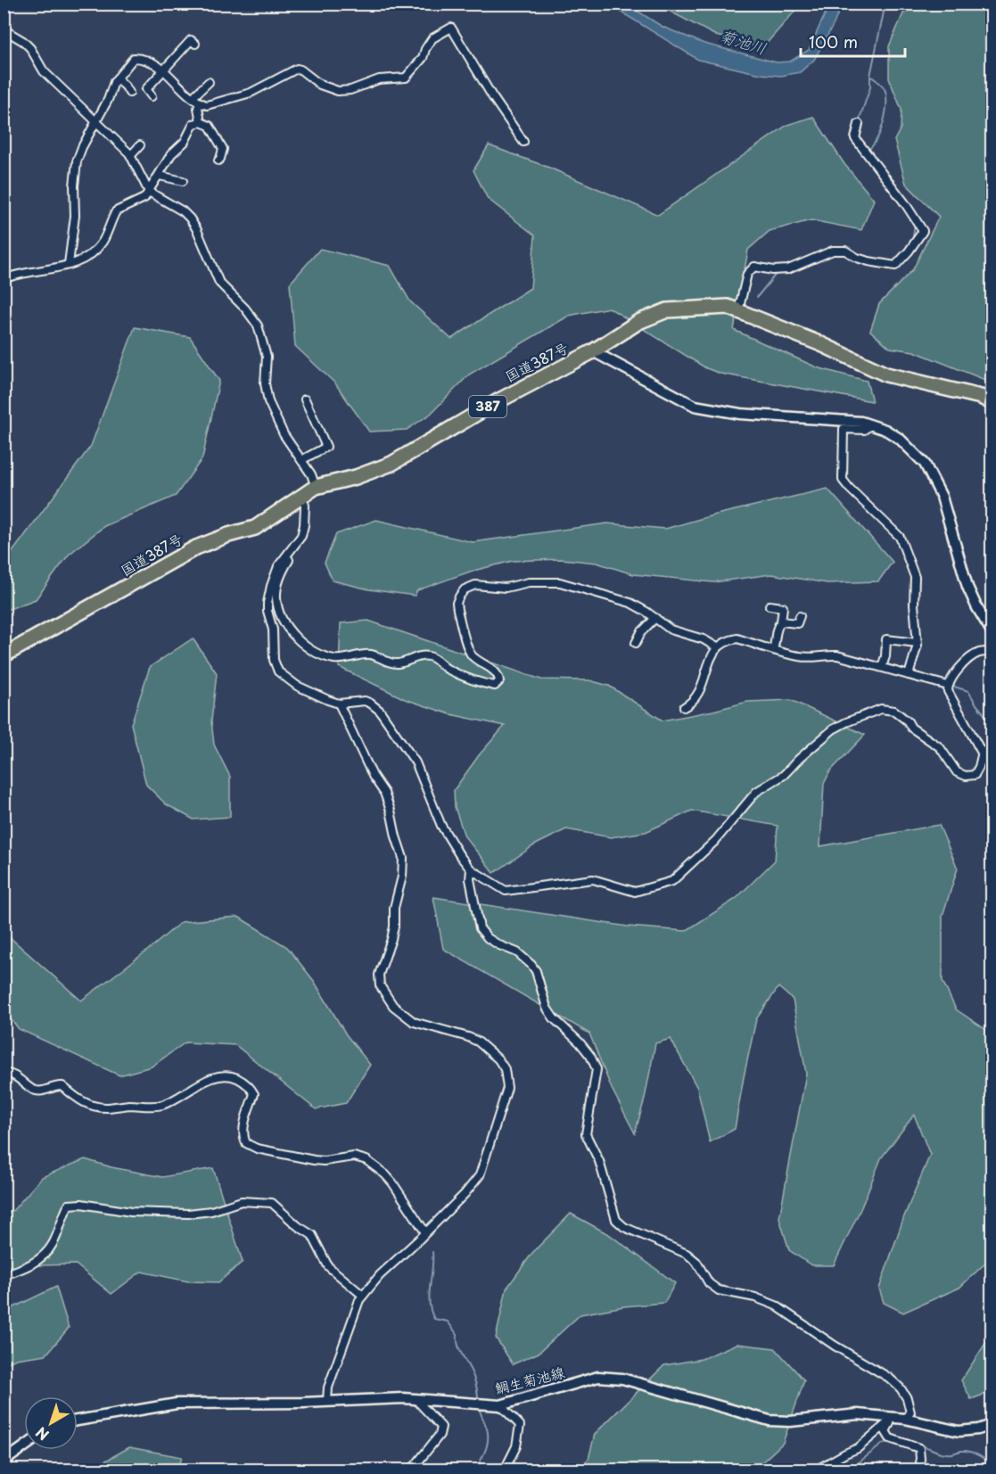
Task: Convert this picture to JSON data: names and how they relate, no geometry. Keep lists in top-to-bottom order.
{
  "streets": {
    "highway": ["国道387号", "387"],
    "main road": ["鯛生菊池線"]
  },
  "water": ["菊池川"],
  "scale_bar": "100 m",
  "north": "bottom left"
}
